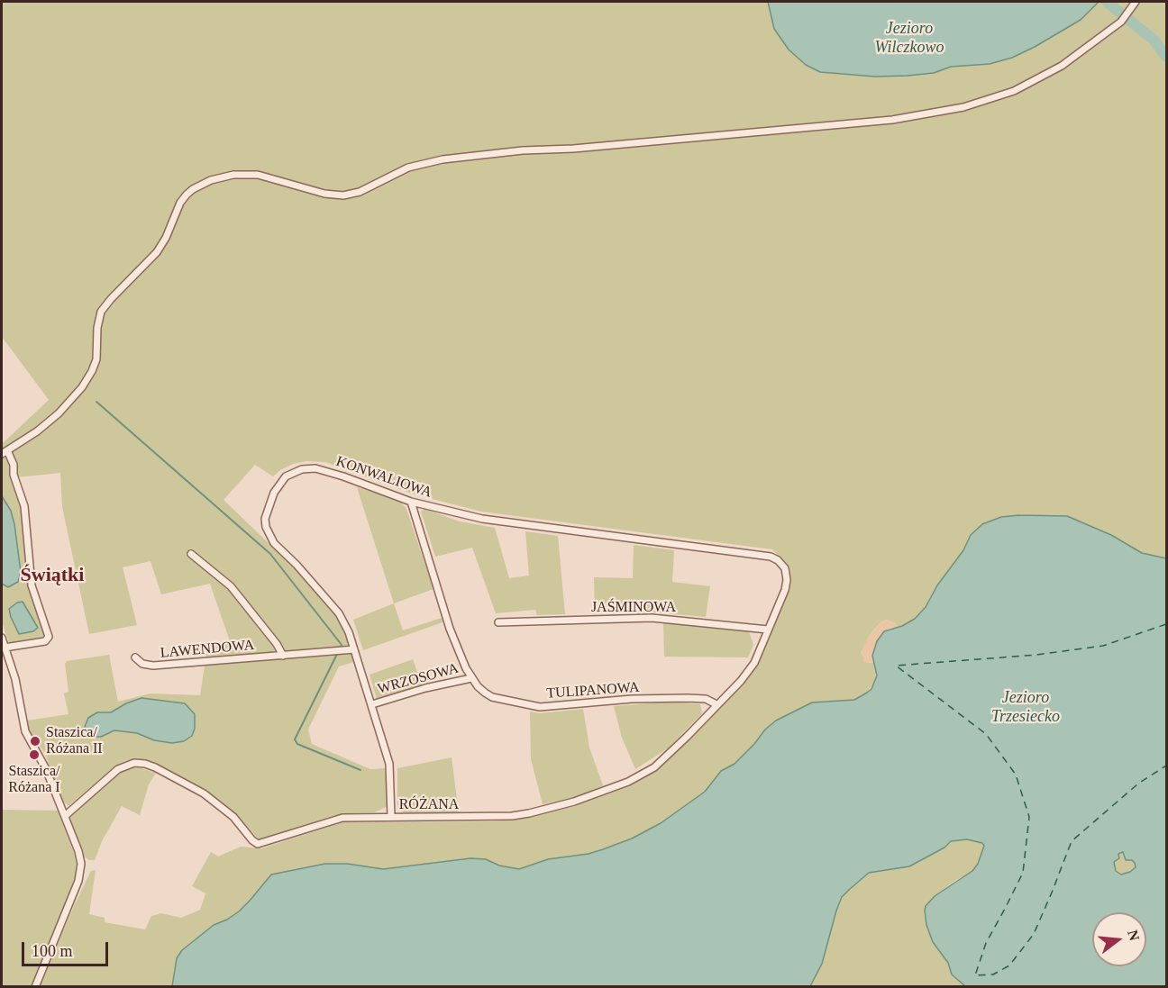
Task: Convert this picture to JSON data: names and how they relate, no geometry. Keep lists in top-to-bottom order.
{
  "streets": {
    "street": [
      "KONWALIOWA",
      "JAŚMINOWA",
      "LAWENDOWA",
      "WRZOSOWA",
      "TULIPANOWA",
      "RÓŻANA"
    ]
  },
  "crossings": [
    ["KONWALIOWA", "JAŚMINOWA"],
    ["KONWALIOWA", "LAWENDOWA"],
    ["KONWALIOWA", "WRZOSOWA"],
    ["KONWALIOWA", "TULIPANOWA"],
    ["KONWALIOWA", "RÓŻANA"],
    ["JAŚMINOWA", "RÓŻANA"],
    ["WRZOSOWA", "TULIPANOWA"],
    ["TULIPANOWA", "RÓŻANA"]
  ],
  "districts": ["Świątki"],
  "water": ["Jezioro Wilczkowo", "Jezioro Trzesiecko"],
  "places": ["Staszica/ Różana II", "Staszica/ Różana I"],
  "scale_bar": "100 m",
  "north": "right"
}
